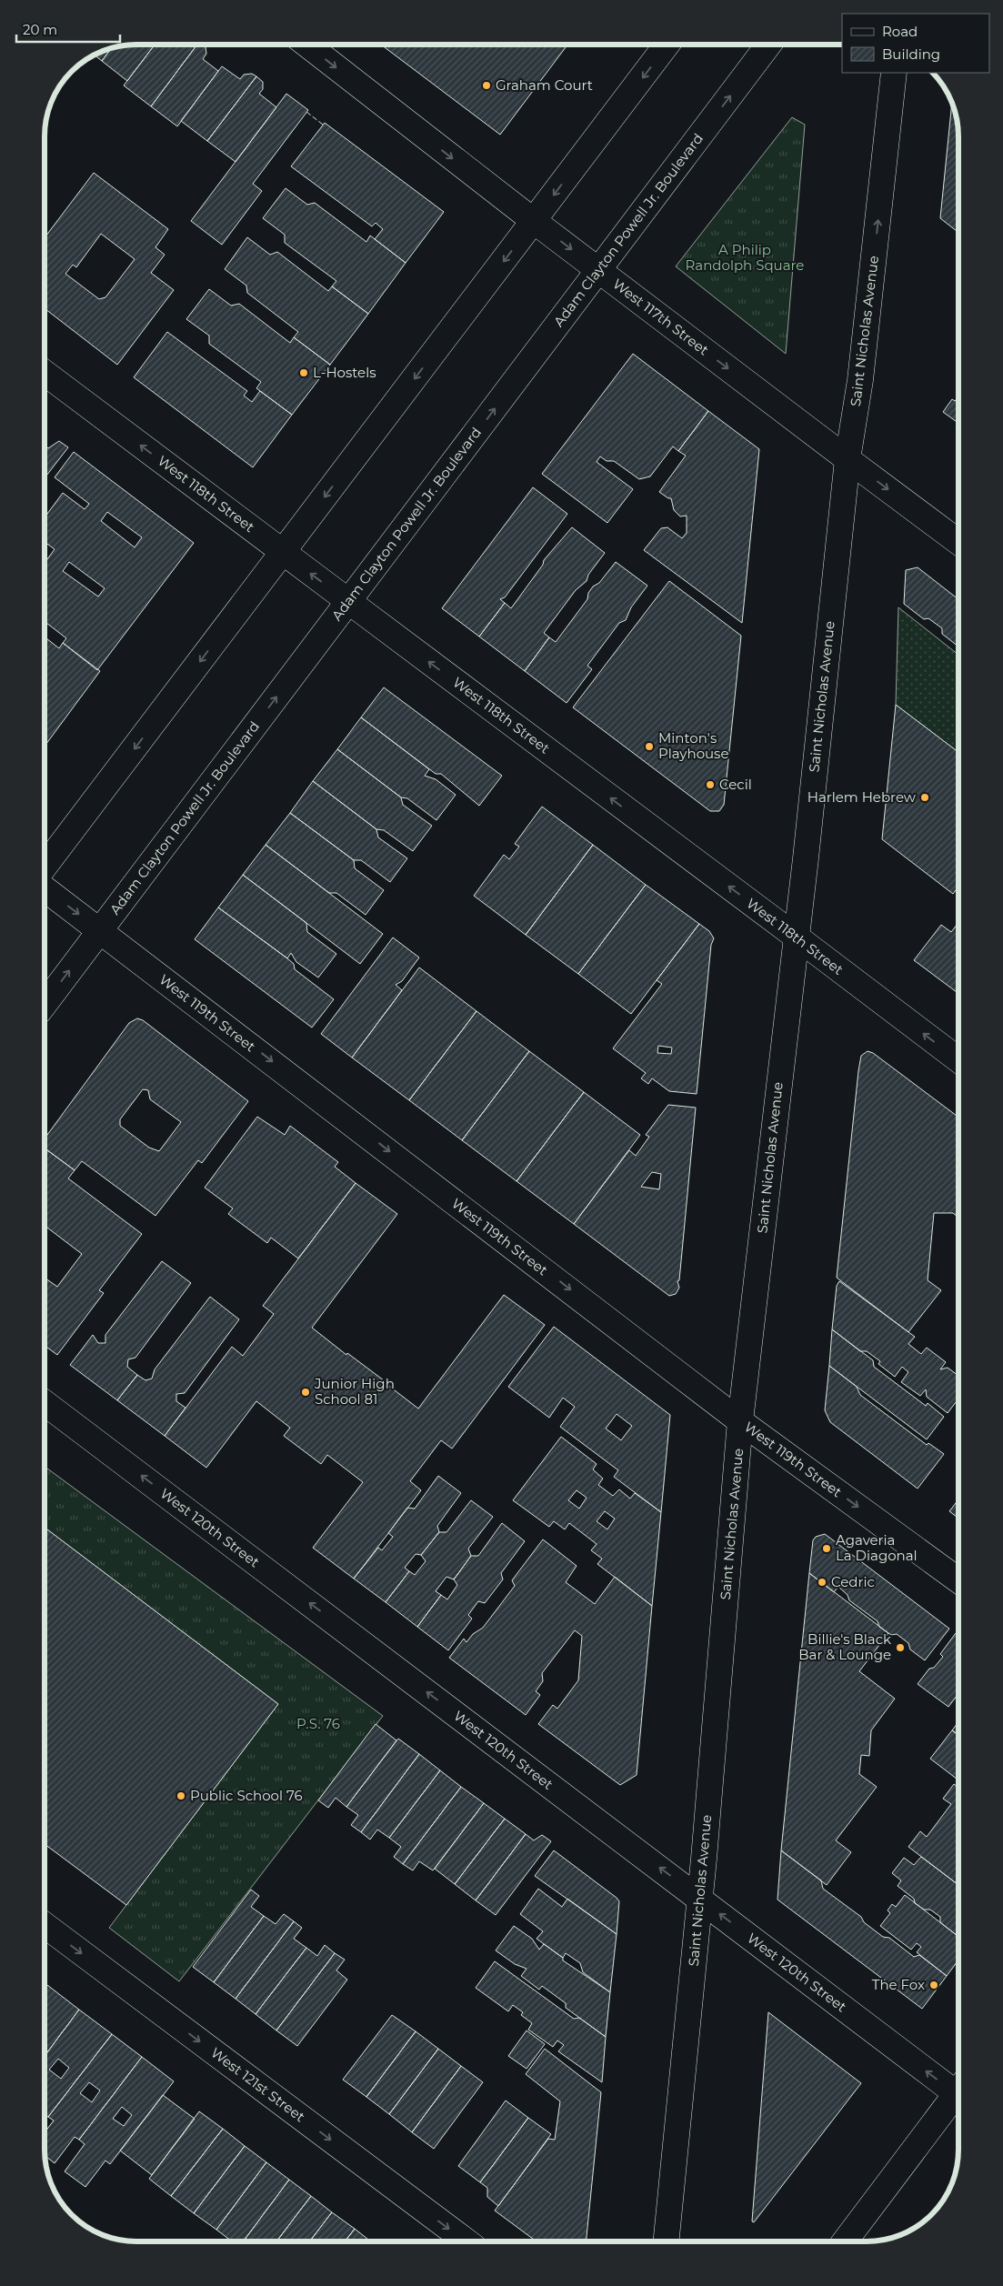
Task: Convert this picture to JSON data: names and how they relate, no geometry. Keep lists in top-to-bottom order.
{
  "streets": {
    "main road": [
      "Adam Clayton Powell Jr. Boulevard",
      "West 117th Street",
      "Saint Nicholas Avenue",
      "West 118th Street",
      "West 119th Street",
      "West 120th Street",
      "West 121st Street"
    ]
  },
  "crossings": [
    ["Adam Clayton Powell Jr. Boulevard", "West 117th Street"],
    ["Adam Clayton Powell Jr. Boulevard", "West 118th Street"],
    ["Adam Clayton Powell Jr. Boulevard", "West 119th Street"],
    ["West 117th Street", "Saint Nicholas Avenue"],
    ["Saint Nicholas Avenue", "West 118th Street"],
    ["Saint Nicholas Avenue", "West 119th Street"],
    ["Saint Nicholas Avenue", "West 120th Street"]
  ],
  "one_way": [
    "West 117th Street",
    "West 118th Street",
    "West 119th Street",
    "West 120th Street",
    "West 121st Street"
  ],
  "parks": ["A Philip Randolph Square", "P.S. 76"],
  "places": [
    "Graham Court",
    "L-Hostels",
    "Minton's Playhouse",
    "Cecil",
    "Harlem Hebrew",
    "Junior High School 81",
    "Agaveria La Diagonal",
    "Cedric",
    "Billie's Black Bar & Lounge",
    "Public School 76",
    "The Fox"
  ],
  "legend": ["Road", "Building"],
  "scale_bar": "20 m"
}
